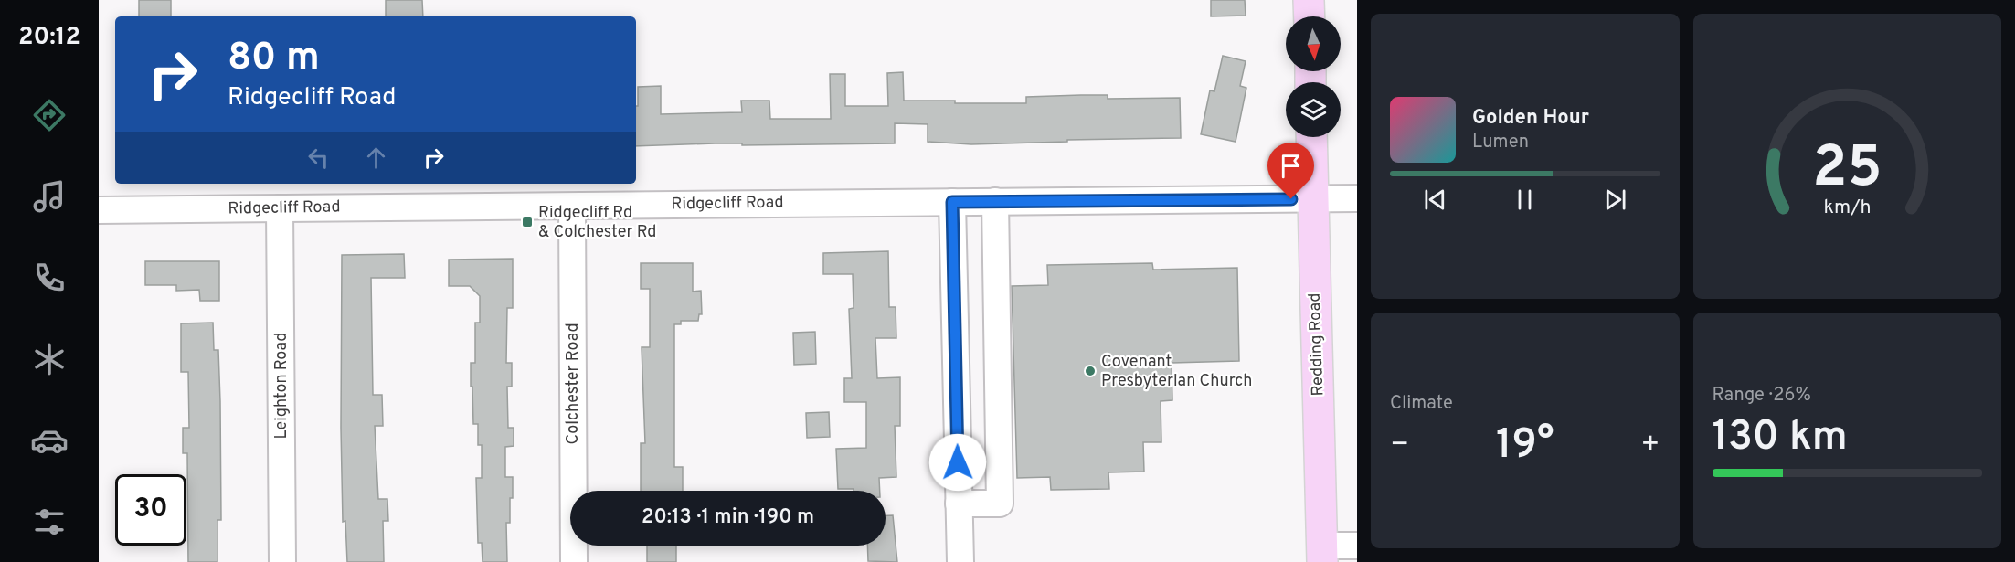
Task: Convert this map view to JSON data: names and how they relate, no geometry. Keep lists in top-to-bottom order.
{
  "streets": {
    "main road": ["Redding Road"],
    "street": ["Ridgecliff Road", "Colchester Road", "Leighton Road"]
  },
  "crossings": [
    ["Ridgecliff Road", "Redding Road"],
    ["Ridgecliff Road", "Colchester Road"],
    ["Ridgecliff Road", "Leighton Road"]
  ],
  "places": {
    "transit": ["Ridgecliff Rd & Colchester Rd"],
    "other": ["Covenant Presbyterian Church"]
  },
  "north": "bottom",
  "page": {
    "tabs": "20:12",
    "turn": ["80 m", "Ridgecliff Road"],
    "song": ["Golden Hour", "Lumen"],
    "tile": [
      "Climate",
      ["Range · 26%", "130 km"]
    ],
    "heat": ["−", "19°", "+"],
    "limit": "30",
    "trip": "20:13 · 1 min · 190 m",
    "gauge": ["25", "km/h"]
  }
}
